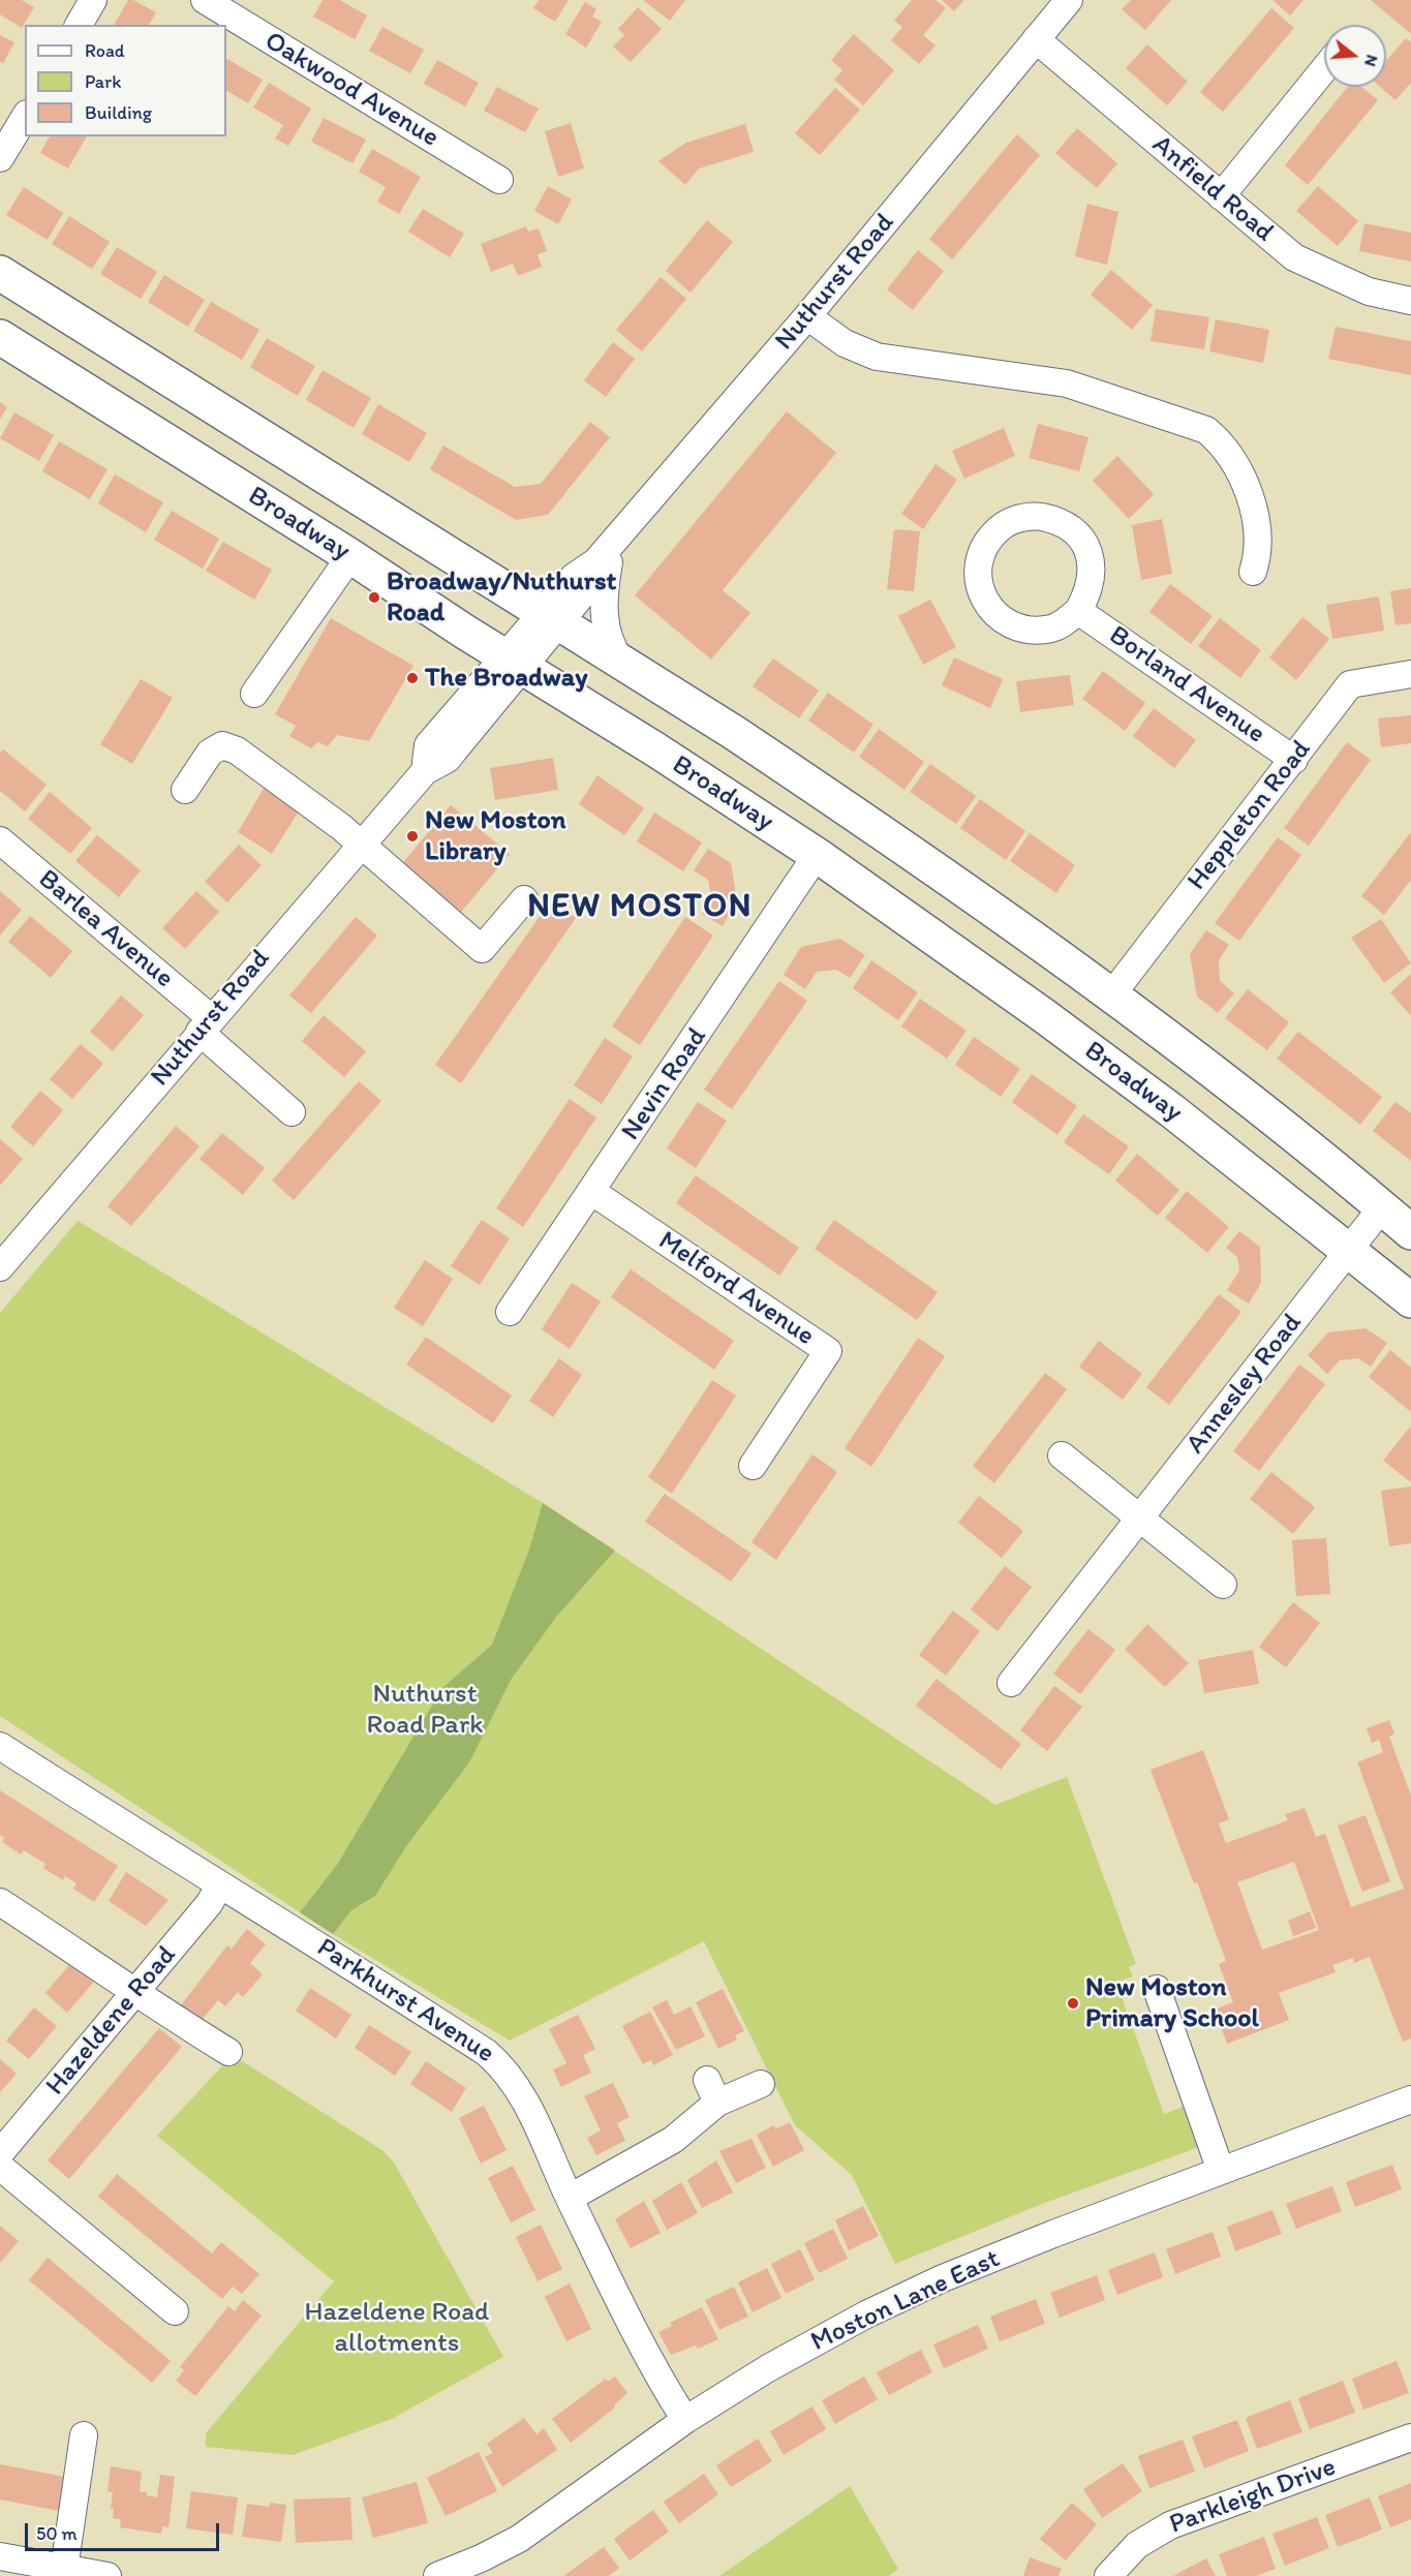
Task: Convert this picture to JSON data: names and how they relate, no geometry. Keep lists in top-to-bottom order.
{
  "streets": {
    "highway": ["Broadway"],
    "street": [
      "Oakwood Avenue",
      "Anfield Road",
      "Nuthurst Road",
      "Borland Avenue",
      "Heppleton Road",
      "Barlea Avenue",
      "Nevin Road",
      "Melford Avenue",
      "Annesley Road",
      "Parkhurst Avenue",
      "Hazeldene Road",
      "Moston Lane East",
      "Parkleigh Drive"
    ]
  },
  "crossings": [
    ["Anfield Road", "Nuthurst Road"],
    ["Nuthurst Road", "Broadway"],
    ["Nuthurst Road", "Barlea Avenue"],
    ["Broadway", "Heppleton Road"],
    ["Broadway", "Nevin Road"],
    ["Broadway", "Annesley Road"],
    ["Borland Avenue", "Heppleton Road"],
    ["Nevin Road", "Melford Avenue"],
    ["Parkhurst Avenue", "Hazeldene Road"],
    ["Parkhurst Avenue", "Moston Lane East"]
  ],
  "districts": ["NEW MOSTON"],
  "parks": ["Nuthurst Road Park", "Hazeldene Road allotments"],
  "places": [
    "Broadway/Nuthurst Road",
    "The Broadway",
    "New Moston Library",
    "New Moston Primary School"
  ],
  "legend": ["Road", "Park", "Building"],
  "scale_bar": "50 m",
  "north": "right"
}
